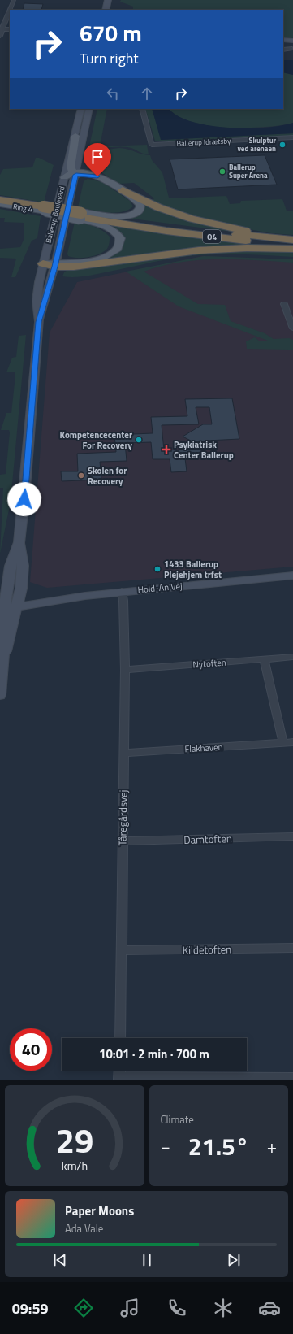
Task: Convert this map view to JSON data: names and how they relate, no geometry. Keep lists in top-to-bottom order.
{
  "streets": {
    "highway": ["O4"],
    "main road": ["Ring 4"],
    "street": [
      "Ballerup Idrætsby",
      "Ballerup Boulevard",
      "Hold-An Vej",
      "Nytoften",
      "Flakhaven",
      "Tåregårdsvej",
      "Damtoften",
      "Kildetoften"
    ]
  },
  "crossings": [
    ["Ring 4", "O4"],
    ["Ballerup Boulevard", "Hold-An Vej"],
    ["Hold-An Vej", "Tåregårdsvej"],
    ["Nytoften", "Tåregårdsvej"],
    ["Flakhaven", "Tåregårdsvej"],
    ["Tåregårdsvej", "Damtoften"],
    ["Tåregårdsvej", "Kildetoften"]
  ],
  "places": {
    "other": [
      "Skulptur ved arenaen",
      "Ballerup Super Arena",
      "Kompetencecenter For Recovery",
      "Skolen for Recovery",
      "1433 Ballerup Plejehjem trfst"
    ],
    "health": ["Psykiatrisk Center Ballerup"]
  },
  "page": {
    "turn": ["670 m", "Turn right"],
    "limit": "40",
    "trip": "10:01 · 2 min · 700 m",
    "tile": "Climate",
    "heat": ["−", "21.5°", "+"],
    "song": ["Paper Moons", "Ada Vale"],
    "tabs": "09:59",
    "gauge": ["29", "km/h"]
  }
}
